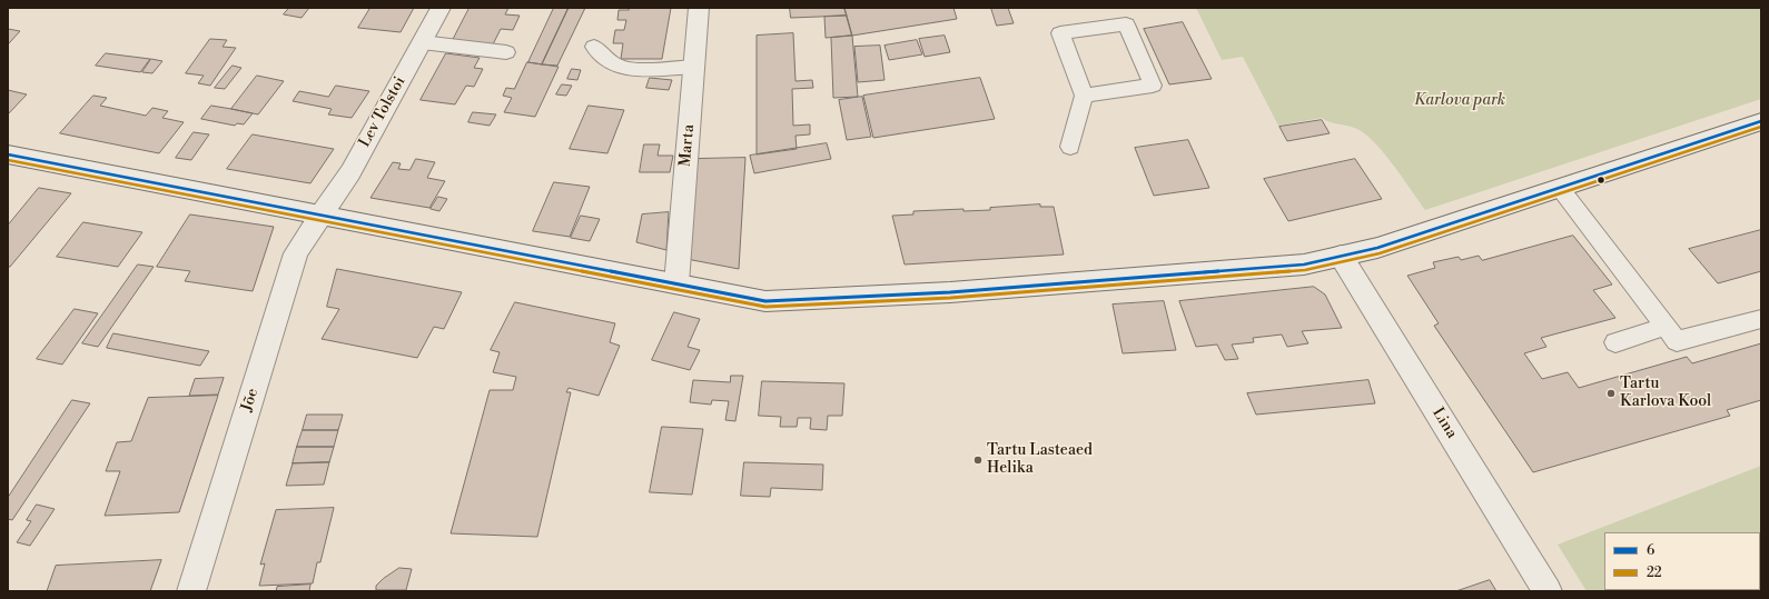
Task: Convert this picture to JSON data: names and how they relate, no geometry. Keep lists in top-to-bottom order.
{
  "streets": {
    "street": [
      "Lev Tolstoi",
      "Marta",
      "Jõe",
      "Lina"
    ]
  },
  "crossings": [
    ["Lev Tolstoi", "Jõe"]
  ],
  "parks": ["Karlova park"],
  "places": ["Tartu Karlova Kool", "Tartu Lasteaed Helika"],
  "lines": ["transit line 6", "transit line 22"],
  "legend": ["6", "22"]
}
